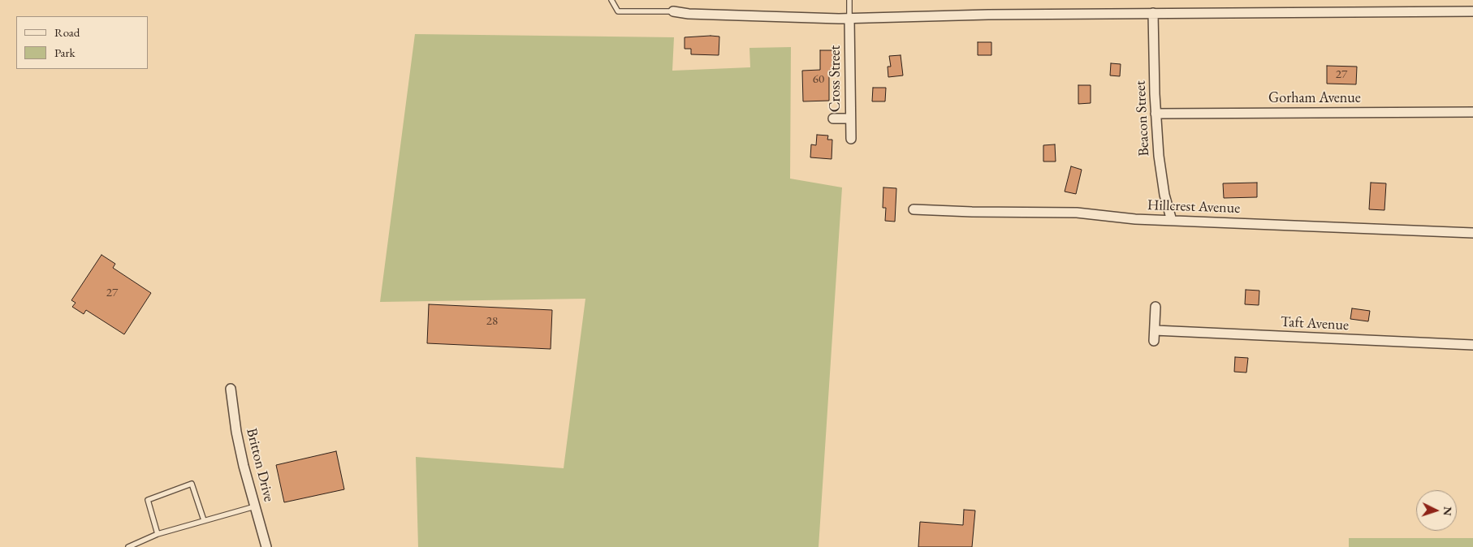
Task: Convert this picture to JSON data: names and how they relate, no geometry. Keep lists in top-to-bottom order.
{
  "streets": {
    "street": [
      "Cross Street",
      "Gorham Avenue",
      "Beacon Street",
      "Hillcrest Avenue",
      "Taft Avenue",
      "Britton Drive"
    ]
  },
  "crossings": [
    ["Gorham Avenue", "Beacon Street"],
    ["Beacon Street", "Hillcrest Avenue"]
  ],
  "house_numbers": [
    "27",
    "60",
    "27",
    "28"
  ],
  "legend": ["Road", "Park"],
  "north": "right"
}
